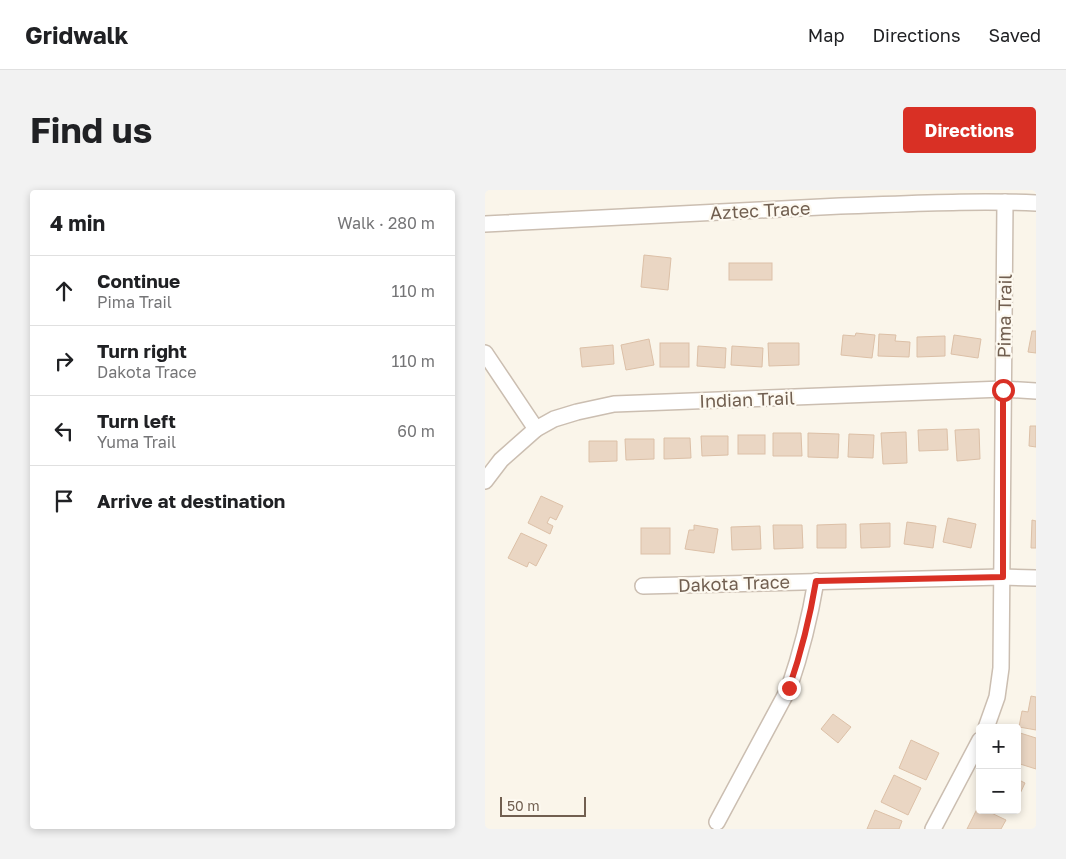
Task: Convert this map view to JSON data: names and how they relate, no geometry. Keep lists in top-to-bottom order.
{
  "streets": {
    "street": [
      "Aztec Trace",
      "Pima Trail",
      "Indian Trail",
      "Dakota Trace"
    ]
  },
  "crossings": [
    ["Aztec Trace", "Pima Trail"],
    ["Pima Trail", "Indian Trail"],
    ["Pima Trail", "Dakota Trace"]
  ],
  "scale_bar": "50 m",
  "page": {
    "header": "Gridwalk",
    "nav": ["Map", "Directions", "Saved"],
    "buttons": "Directions",
    "title": "Find us",
    "heading": ["4 min", "Walk · 280 m"],
    "list": [
      ["Continue", "Pima Trail", "110 m"],
      ["Turn right", "Dakota Trace", "110 m"],
      ["Turn left", "Yuma Trail", "60 m"],
      "Arrive at destination"
    ],
    "map_buttons": ["+", "−"],
    "scale": "50 m"
  }
}
